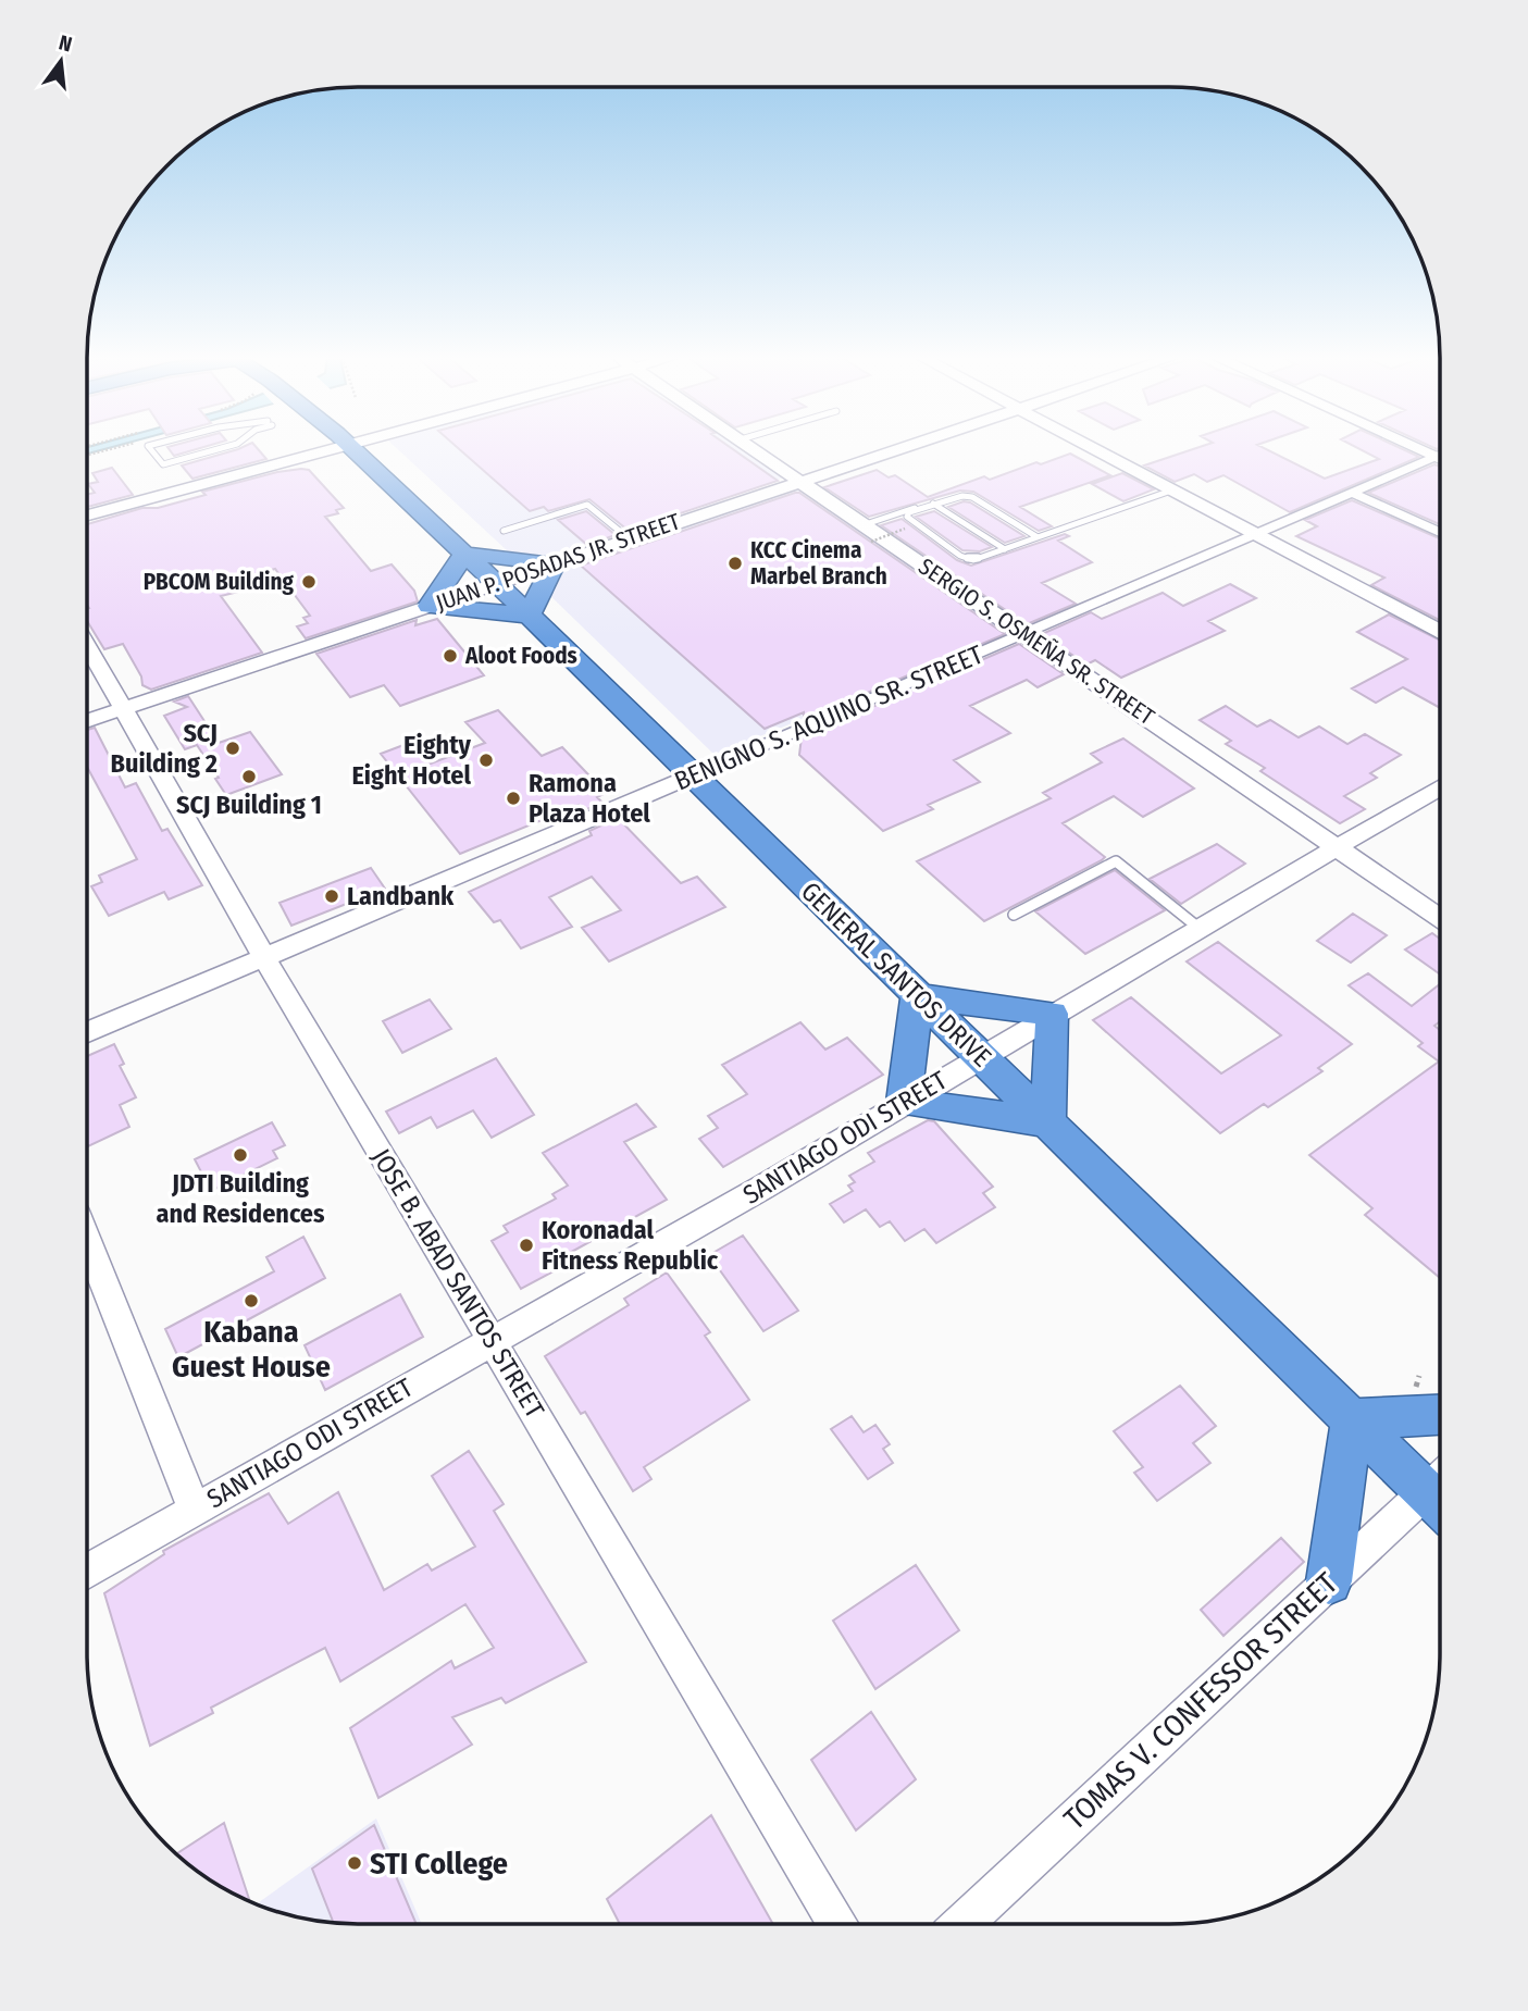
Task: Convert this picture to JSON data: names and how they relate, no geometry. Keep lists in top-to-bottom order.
{
  "streets": {
    "highway": ["GENERAL SANTOS DRIVE"],
    "street": [
      "JUAN P. POSADAS JR. STREET",
      "SERGIO S. OSMEÑA SR. STREET",
      "BENIGNO S. AQUINO SR. STREET",
      "SANTIAGO ODI STREET",
      "JOSE B. ABAD SANTOS STREET",
      "TOMAS V. CONFESSOR STREET"
    ]
  },
  "crossings": [
    ["JUAN P. POSADAS JR. STREET", "SERGIO S. OSMEÑA SR. STREET"],
    ["JUAN P. POSADAS JR. STREET", "GENERAL SANTOS DRIVE"],
    ["JUAN P. POSADAS JR. STREET", "JOSE B. ABAD SANTOS STREET"],
    ["SERGIO S. OSMEÑA SR. STREET", "BENIGNO S. AQUINO SR. STREET"],
    ["SERGIO S. OSMEÑA SR. STREET", "SANTIAGO ODI STREET"],
    ["BENIGNO S. AQUINO SR. STREET", "GENERAL SANTOS DRIVE"],
    ["BENIGNO S. AQUINO SR. STREET", "JOSE B. ABAD SANTOS STREET"],
    ["GENERAL SANTOS DRIVE", "SANTIAGO ODI STREET"],
    ["SANTIAGO ODI STREET", "JOSE B. ABAD SANTOS STREET"]
  ],
  "places": [
    "KCC Cinema Marbel Branch",
    "PBCOM Building",
    "Aloot Foods",
    "SCJ Building 2",
    "Eighty Eight Hotel",
    "SCJ Building 1",
    "Ramona Plaza Hotel",
    "Landbank",
    "JDTI Building and Residences",
    "Koronadal Fitness Republic",
    "Kabana Guest House",
    "STI College"
  ],
  "north": "top"
}
